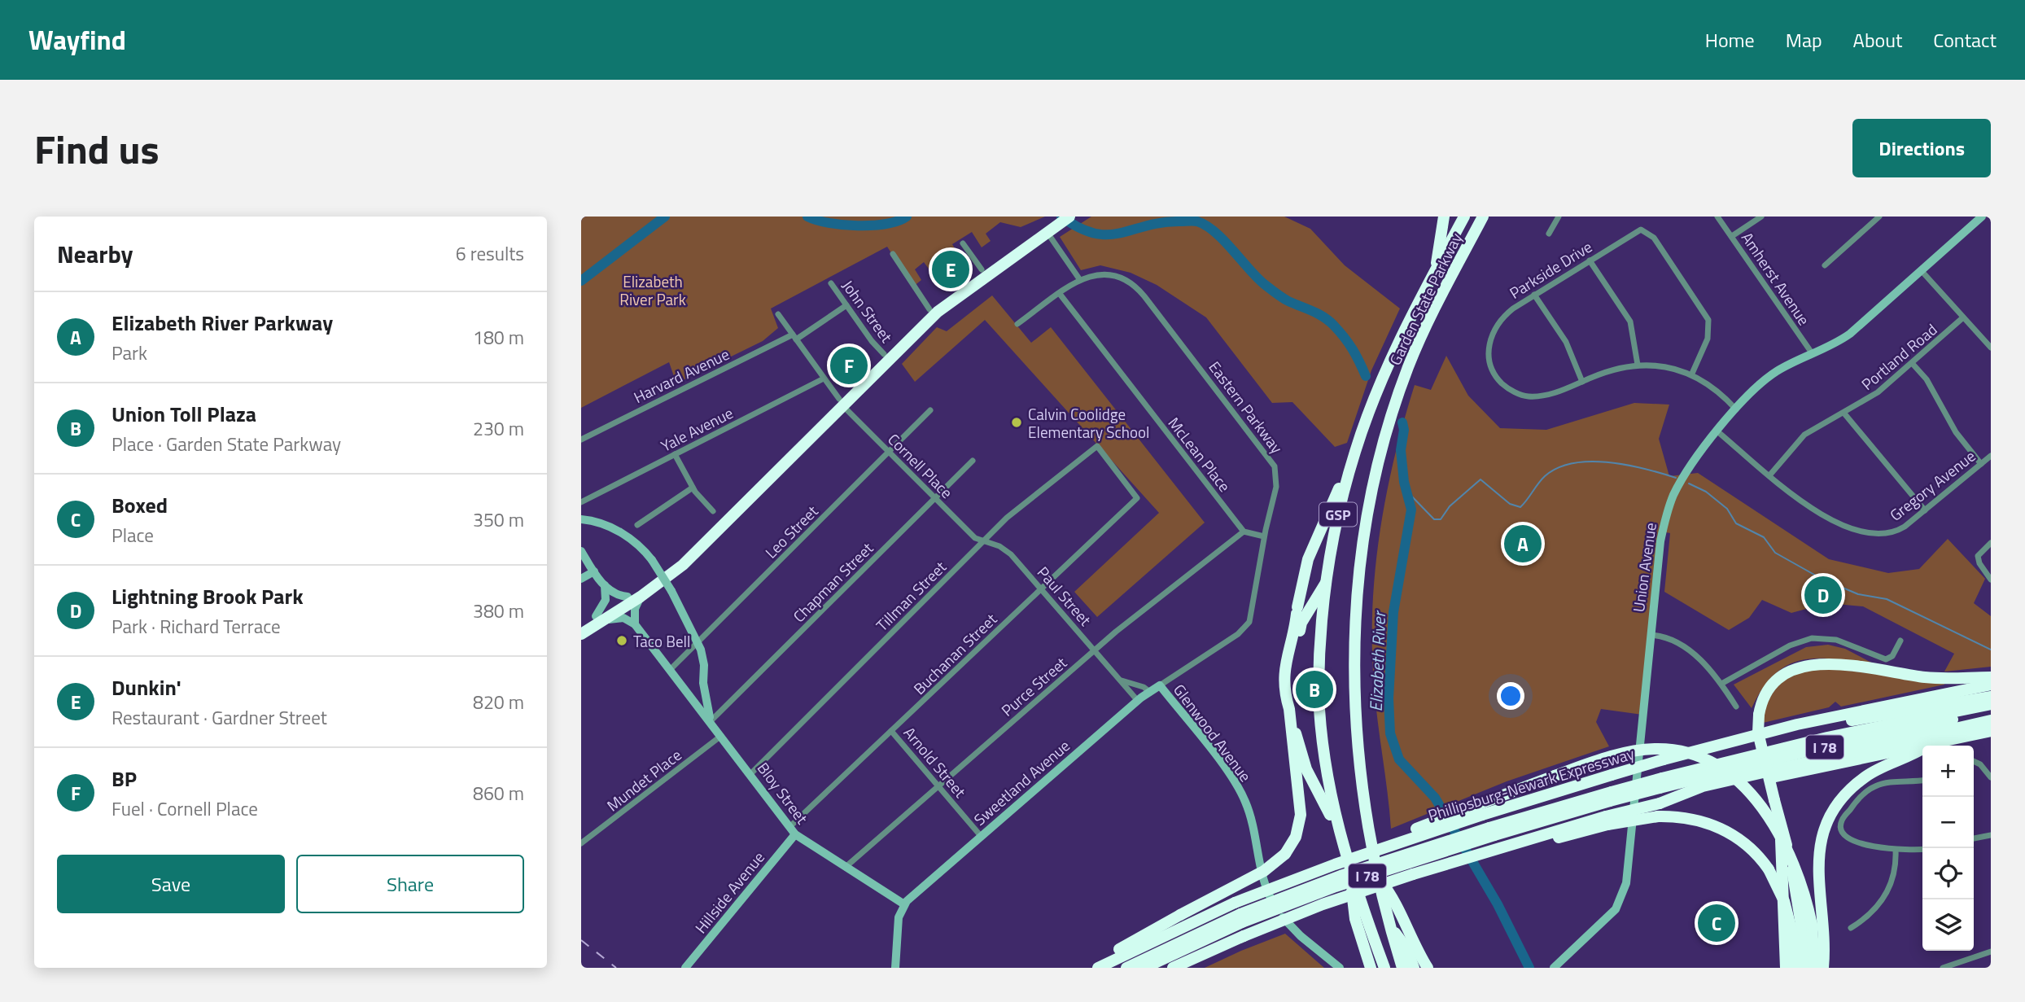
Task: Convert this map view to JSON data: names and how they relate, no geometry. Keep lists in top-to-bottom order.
{
  "streets": {
    "highway": [
      "Garden State Parkway",
      "GSP",
      "I 78",
      "Phillipsburg-Newark Expressway"
    ],
    "street": [
      "Parkside Drive",
      "Amherst Avenue",
      "John Street",
      "Portland Road",
      "Harvard Avenue",
      "Eastern Parkway",
      "Yale Avenue",
      "McLean Place",
      "Cornell Place",
      "Gregory Avenue",
      "Leo Street",
      "Union Avenue",
      "Chapman Street",
      "Tillman Street",
      "Paul Street",
      "Buchanan Street",
      "Purce Street",
      "Glenwood Avenue",
      "Arnold Street",
      "Mundet Place",
      "Sweetland Avenue",
      "Bloy Street",
      "Hillside Avenue"
    ]
  },
  "crossings": [
    ["Parkside Drive", "Union Avenue"],
    ["Amherst Avenue", "Union Avenue"],
    ["John Street", "Harvard Avenue"],
    ["Portland Road", "Gregory Avenue"],
    ["Harvard Avenue", "Cornell Place"],
    ["Eastern Parkway", "McLean Place"],
    ["Eastern Parkway", "Glenwood Avenue"],
    ["Eastern Parkway", "Sweetland Avenue"],
    ["Yale Avenue", "Cornell Place"],
    ["McLean Place", "Purce Street"],
    ["Cornell Place", "Leo Street"],
    ["Cornell Place", "Chapman Street"],
    ["Cornell Place", "Tillman Street"],
    ["Cornell Place", "Paul Street"],
    ["Gregory Avenue", "Union Avenue"],
    ["Leo Street", "Bloy Street"],
    ["Chapman Street", "Bloy Street"],
    ["Tillman Street", "Paul Street"],
    ["Tillman Street", "Buchanan Street"],
    ["Tillman Street", "Bloy Street"],
    ["Paul Street", "Buchanan Street"],
    ["Paul Street", "Purce Street"],
    ["Paul Street", "Sweetland Avenue"],
    ["Buchanan Street", "Arnold Street"],
    ["Buchanan Street", "Bloy Street"],
    ["Buchanan Street", "Hillside Avenue"],
    ["Purce Street", "Arnold Street"],
    ["Purce Street", "Bloy Street"],
    ["Glenwood Avenue", "Sweetland Avenue"],
    ["Arnold Street", "Sweetland Avenue"],
    ["Mundet Place", "Bloy Street"],
    ["Sweetland Avenue", "Bloy Street"],
    ["Bloy Street", "Hillside Avenue"]
  ],
  "water": ["Elizabeth River"],
  "parks": ["Elizabeth River Park"],
  "places": ["Calvin Coolidge Elementary School", "Taco Bell"],
  "page": {
    "header": "Wayfind",
    "nav": [
      "Home",
      "Map",
      "About",
      "Contact"
    ],
    "title": "Find us",
    "buttons": [
      "Directions",
      ["Save", "Share"]
    ],
    "heading": ["Nearby", "6 results"],
    "pins": [
      "E",
      "F",
      "A",
      "D",
      "B",
      "C"
    ],
    "list": [
      {
        "mark": "A",
        "name": "Elizabeth River Parkway",
        "note": "Park",
        "value": "180 m"
      },
      {
        "mark": "B",
        "name": "Union Toll Plaza",
        "note": "Place · Garden State Parkway",
        "value": "230 m"
      },
      {
        "mark": "C",
        "name": "Boxed",
        "note": "Place",
        "value": "350 m"
      },
      {
        "mark": "D",
        "name": "Lightning Brook Park",
        "note": "Park · Richard Terrace",
        "value": "380 m"
      },
      {
        "mark": "E",
        "name": "Dunkin'",
        "note": "Restaurant · Gardner Street",
        "value": "820 m"
      },
      {
        "mark": "F",
        "name": "BP",
        "note": "Fuel · Cornell Place",
        "value": "860 m"
      }
    ],
    "map_buttons": ["+", "−"]
  }
}
